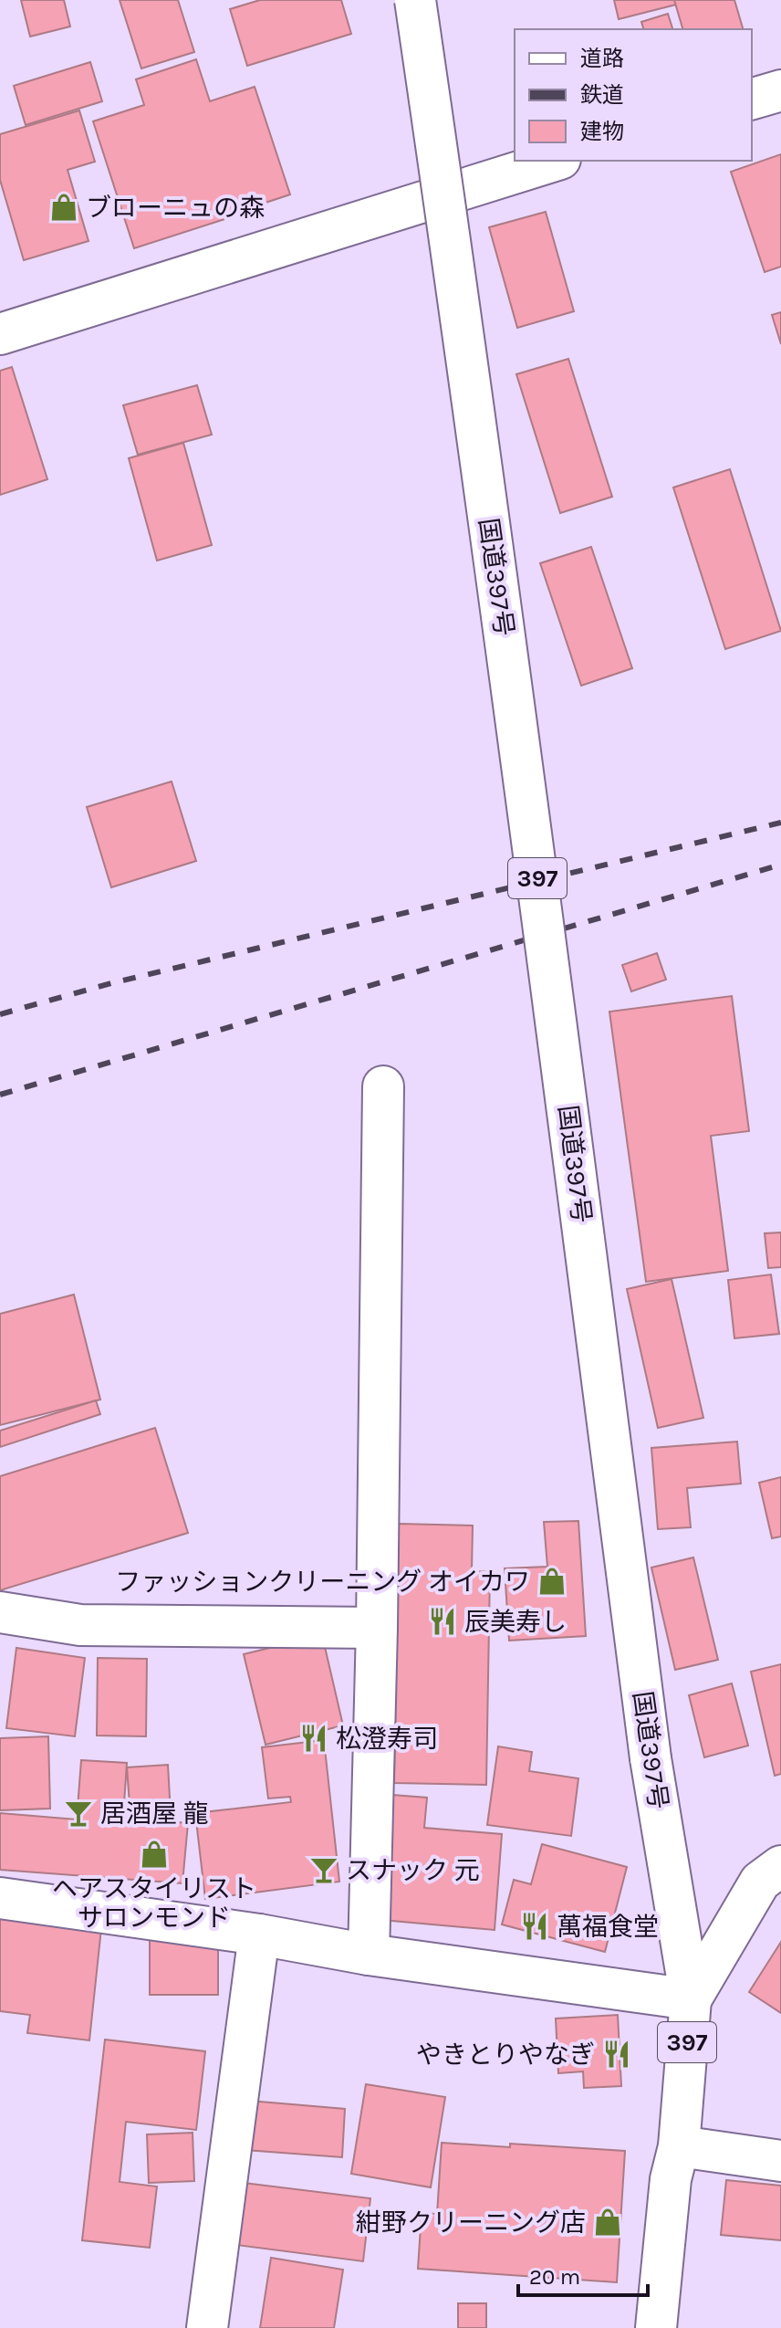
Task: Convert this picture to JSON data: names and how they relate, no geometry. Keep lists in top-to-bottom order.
{
  "streets": {
    "main road": ["国道397号", "397"]
  },
  "places": {
    "shop": [
      "ブローニュの森",
      "ファッションクリーニング オイカワ",
      "ヘアスタイリスト サロンモンド",
      "紺野クリーニング店"
    ],
    "restaurant": [
      "辰美寿し",
      "松澄寿司",
      "萬福食堂",
      "やきとりやなぎ"
    ],
    "bar": ["居酒屋 龍", "スナック 元"]
  },
  "legend": ["道路", "鉄道", "建物"],
  "scale_bar": "20 m"
}
